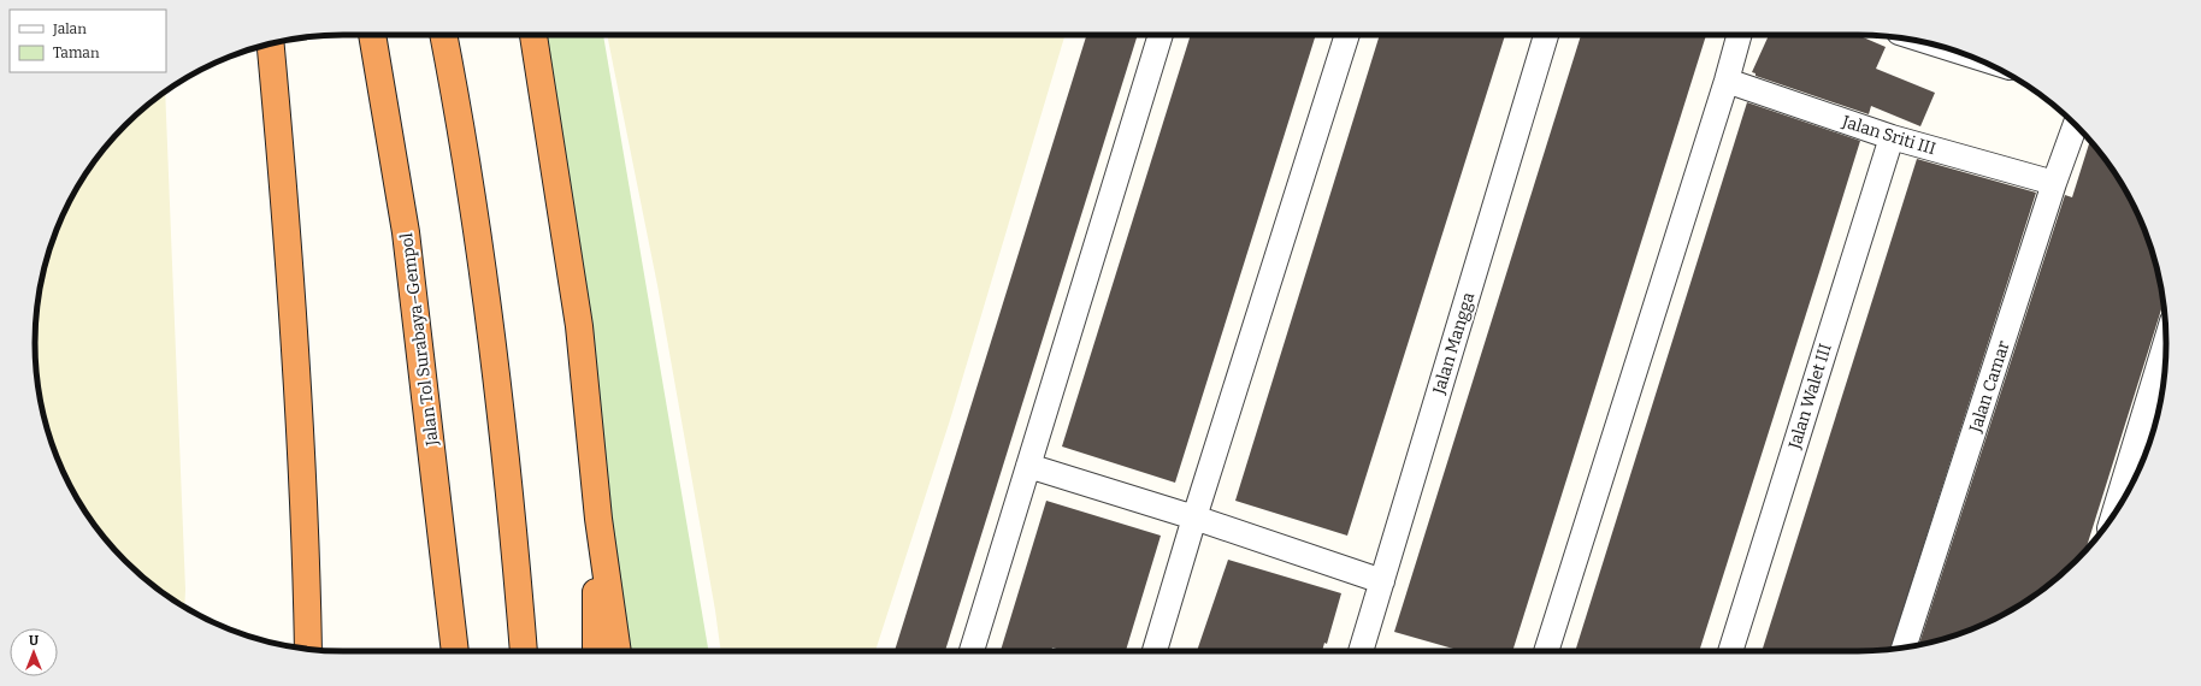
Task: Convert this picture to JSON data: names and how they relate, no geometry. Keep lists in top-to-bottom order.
{
  "streets": {
    "highway": ["Jalan Tol Surabaya–Gempol"],
    "street": [
      "Jalan Sriti III",
      "Jalan Mangga",
      "Jalan Camar",
      "Jalan Walet III"
    ]
  },
  "crossings": [
    ["Jalan Sriti III", "Jalan Camar"],
    ["Jalan Sriti III", "Jalan Walet III"]
  ],
  "legend": ["Jalan", "Taman"],
  "north": "top"
}
